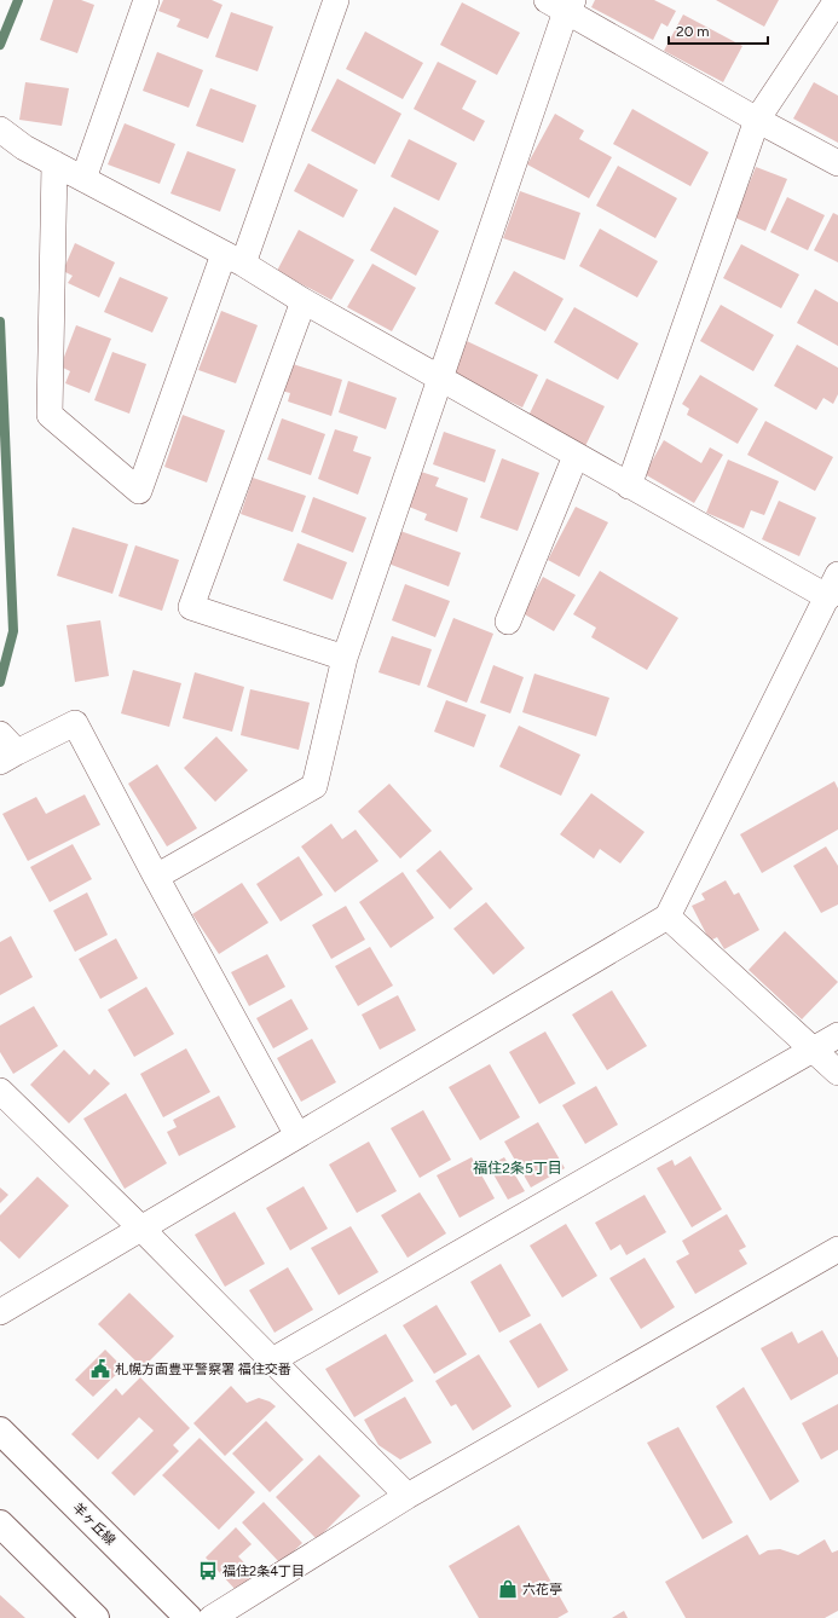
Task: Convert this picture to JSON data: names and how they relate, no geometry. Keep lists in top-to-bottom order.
{
  "streets": {
    "main road": ["羊ヶ丘線"]
  },
  "districts": ["福住2条5丁目"],
  "places": {
    "public building": ["札幌方面豊平警察署 福住交番"],
    "bus stop": ["福住2条4丁目"],
    "shop": ["六花亭"]
  },
  "scale_bar": "20 m"
}
